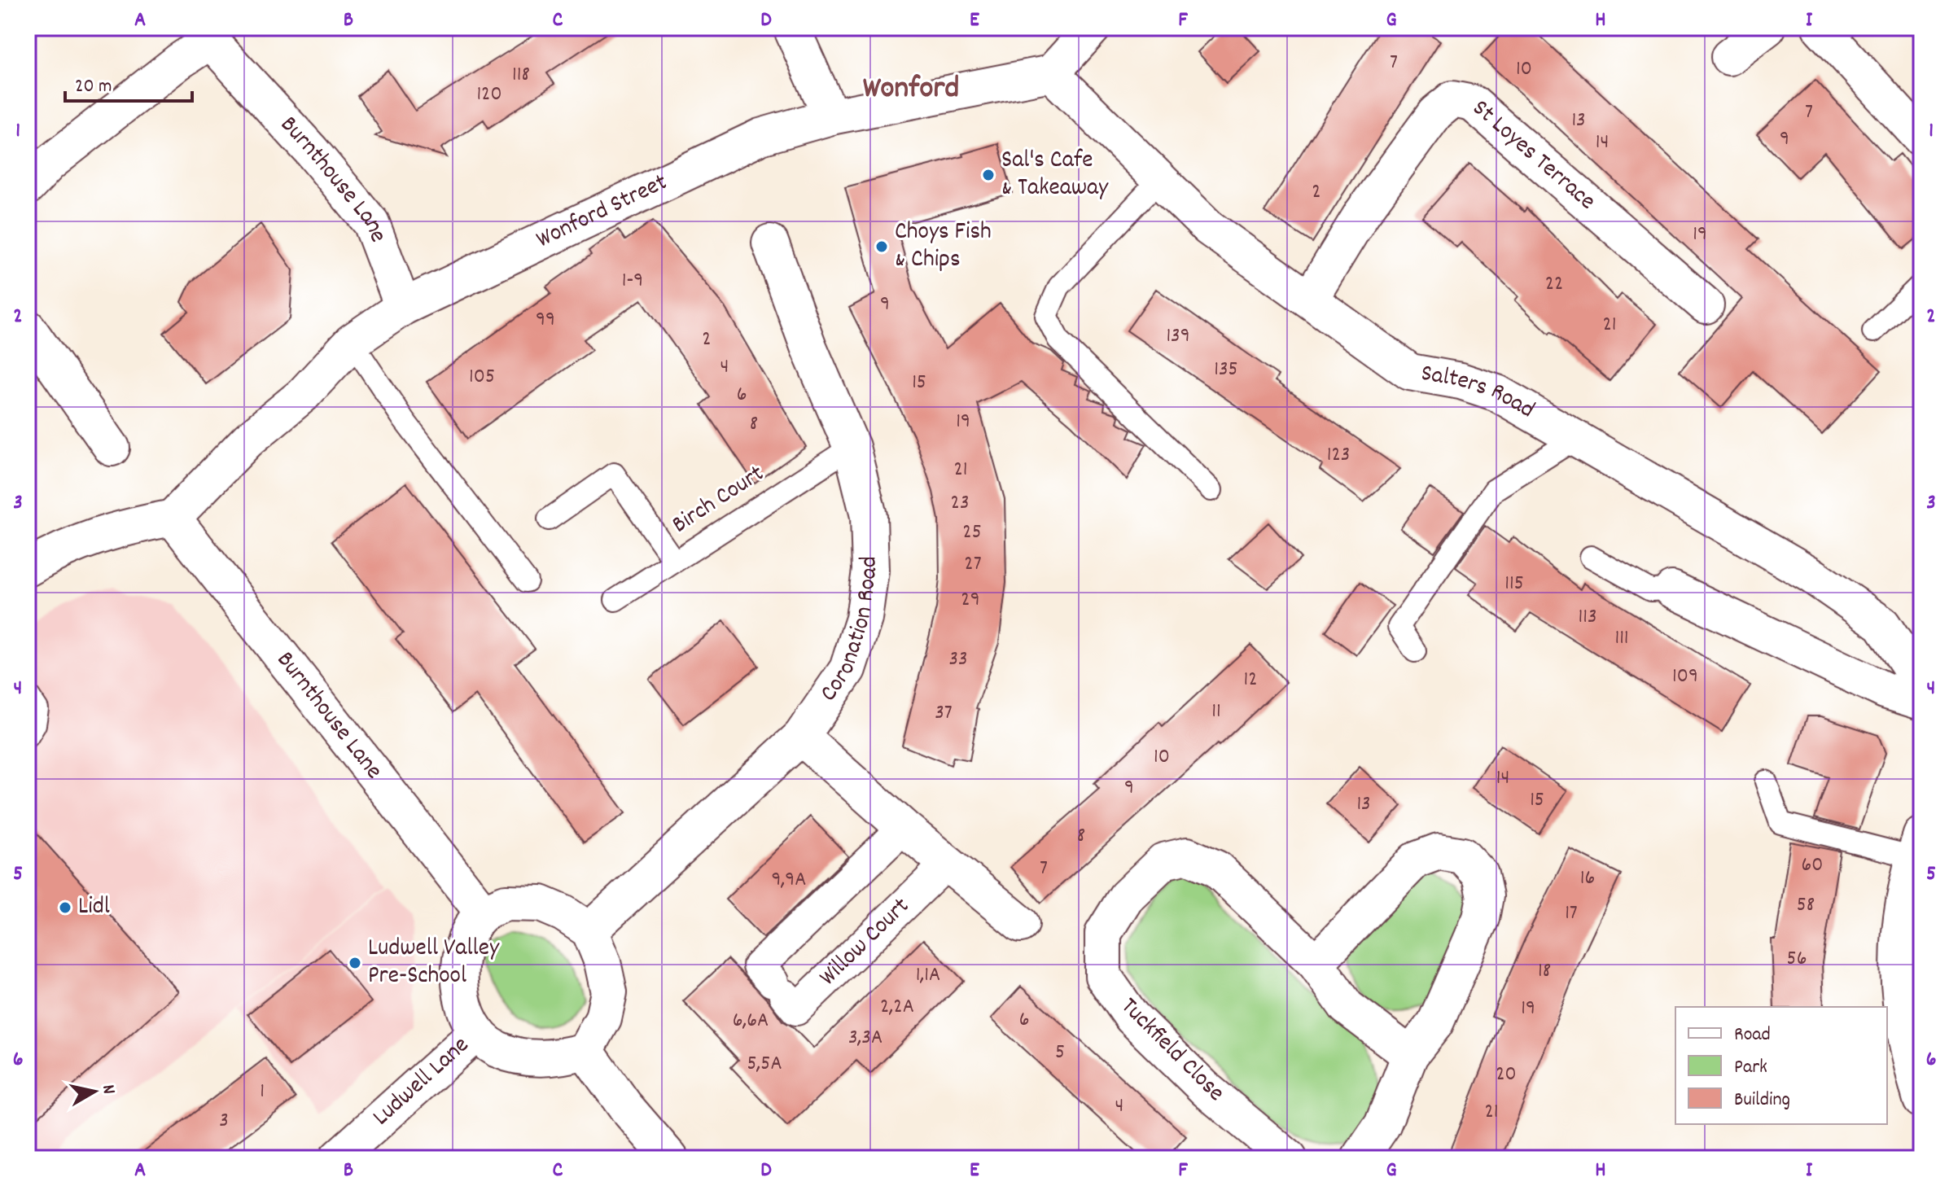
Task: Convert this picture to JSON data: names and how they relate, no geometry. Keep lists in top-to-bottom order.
{
  "streets": {
    "street": [
      "St Loyes Terrace",
      "Burnthouse Lane",
      "Wonford Street",
      "Salters Road",
      "Coronation Road",
      "Willow Court",
      "Tuckfield Close",
      "Ludwell Lane"
    ],
    "lane": ["Birch Court"]
  },
  "crossings": [
    ["St Loyes Terrace", "Salters Road"],
    ["Burnthouse Lane", "Wonford Street"],
    ["Burnthouse Lane", "Coronation Road"],
    ["Burnthouse Lane", "Ludwell Lane"],
    ["Wonford Street", "Salters Road"],
    ["Birch Court", "Coronation Road"],
    ["Coronation Road", "Ludwell Lane"]
  ],
  "districts": ["Wonford"],
  "places": [
    "Sal's Cafe & Takeaway",
    "Choys Fish & Chips",
    "Lidl",
    "Ludwell Valley Pre-School"
  ],
  "house_numbers": [
    "7",
    "10",
    "118",
    "120",
    "7",
    "13",
    "9",
    "14",
    "2",
    "19",
    "1-9",
    "22",
    "9",
    "99",
    "21",
    "139",
    "2",
    "4",
    "135",
    "105",
    "15",
    "6",
    "19",
    "8",
    "123",
    "21",
    "23",
    "25",
    "27",
    "115",
    "29",
    "113",
    "111",
    "33",
    "109",
    "12",
    "11",
    "37",
    "10",
    "14",
    "9",
    "15",
    "13",
    "8",
    "60",
    "7",
    "16",
    "9,9A",
    "58",
    "17",
    "56",
    "18",
    "1,1A",
    "2,2A",
    "19",
    "6",
    "6,6A",
    "3,3A",
    "5",
    "5,5A",
    "20",
    "1",
    "4",
    "21",
    "3"
  ],
  "legend": ["Road", "Park", "Building"],
  "scale_bar": "20 m",
  "north": "right",
  "grid": {
    "columns": [
      "A",
      "B",
      "C",
      "D",
      "E",
      "F",
      "G",
      "H",
      "I"
    ],
    "rows": [
      "1",
      "2",
      "3",
      "4",
      "5",
      "6"
    ]
  }
}
